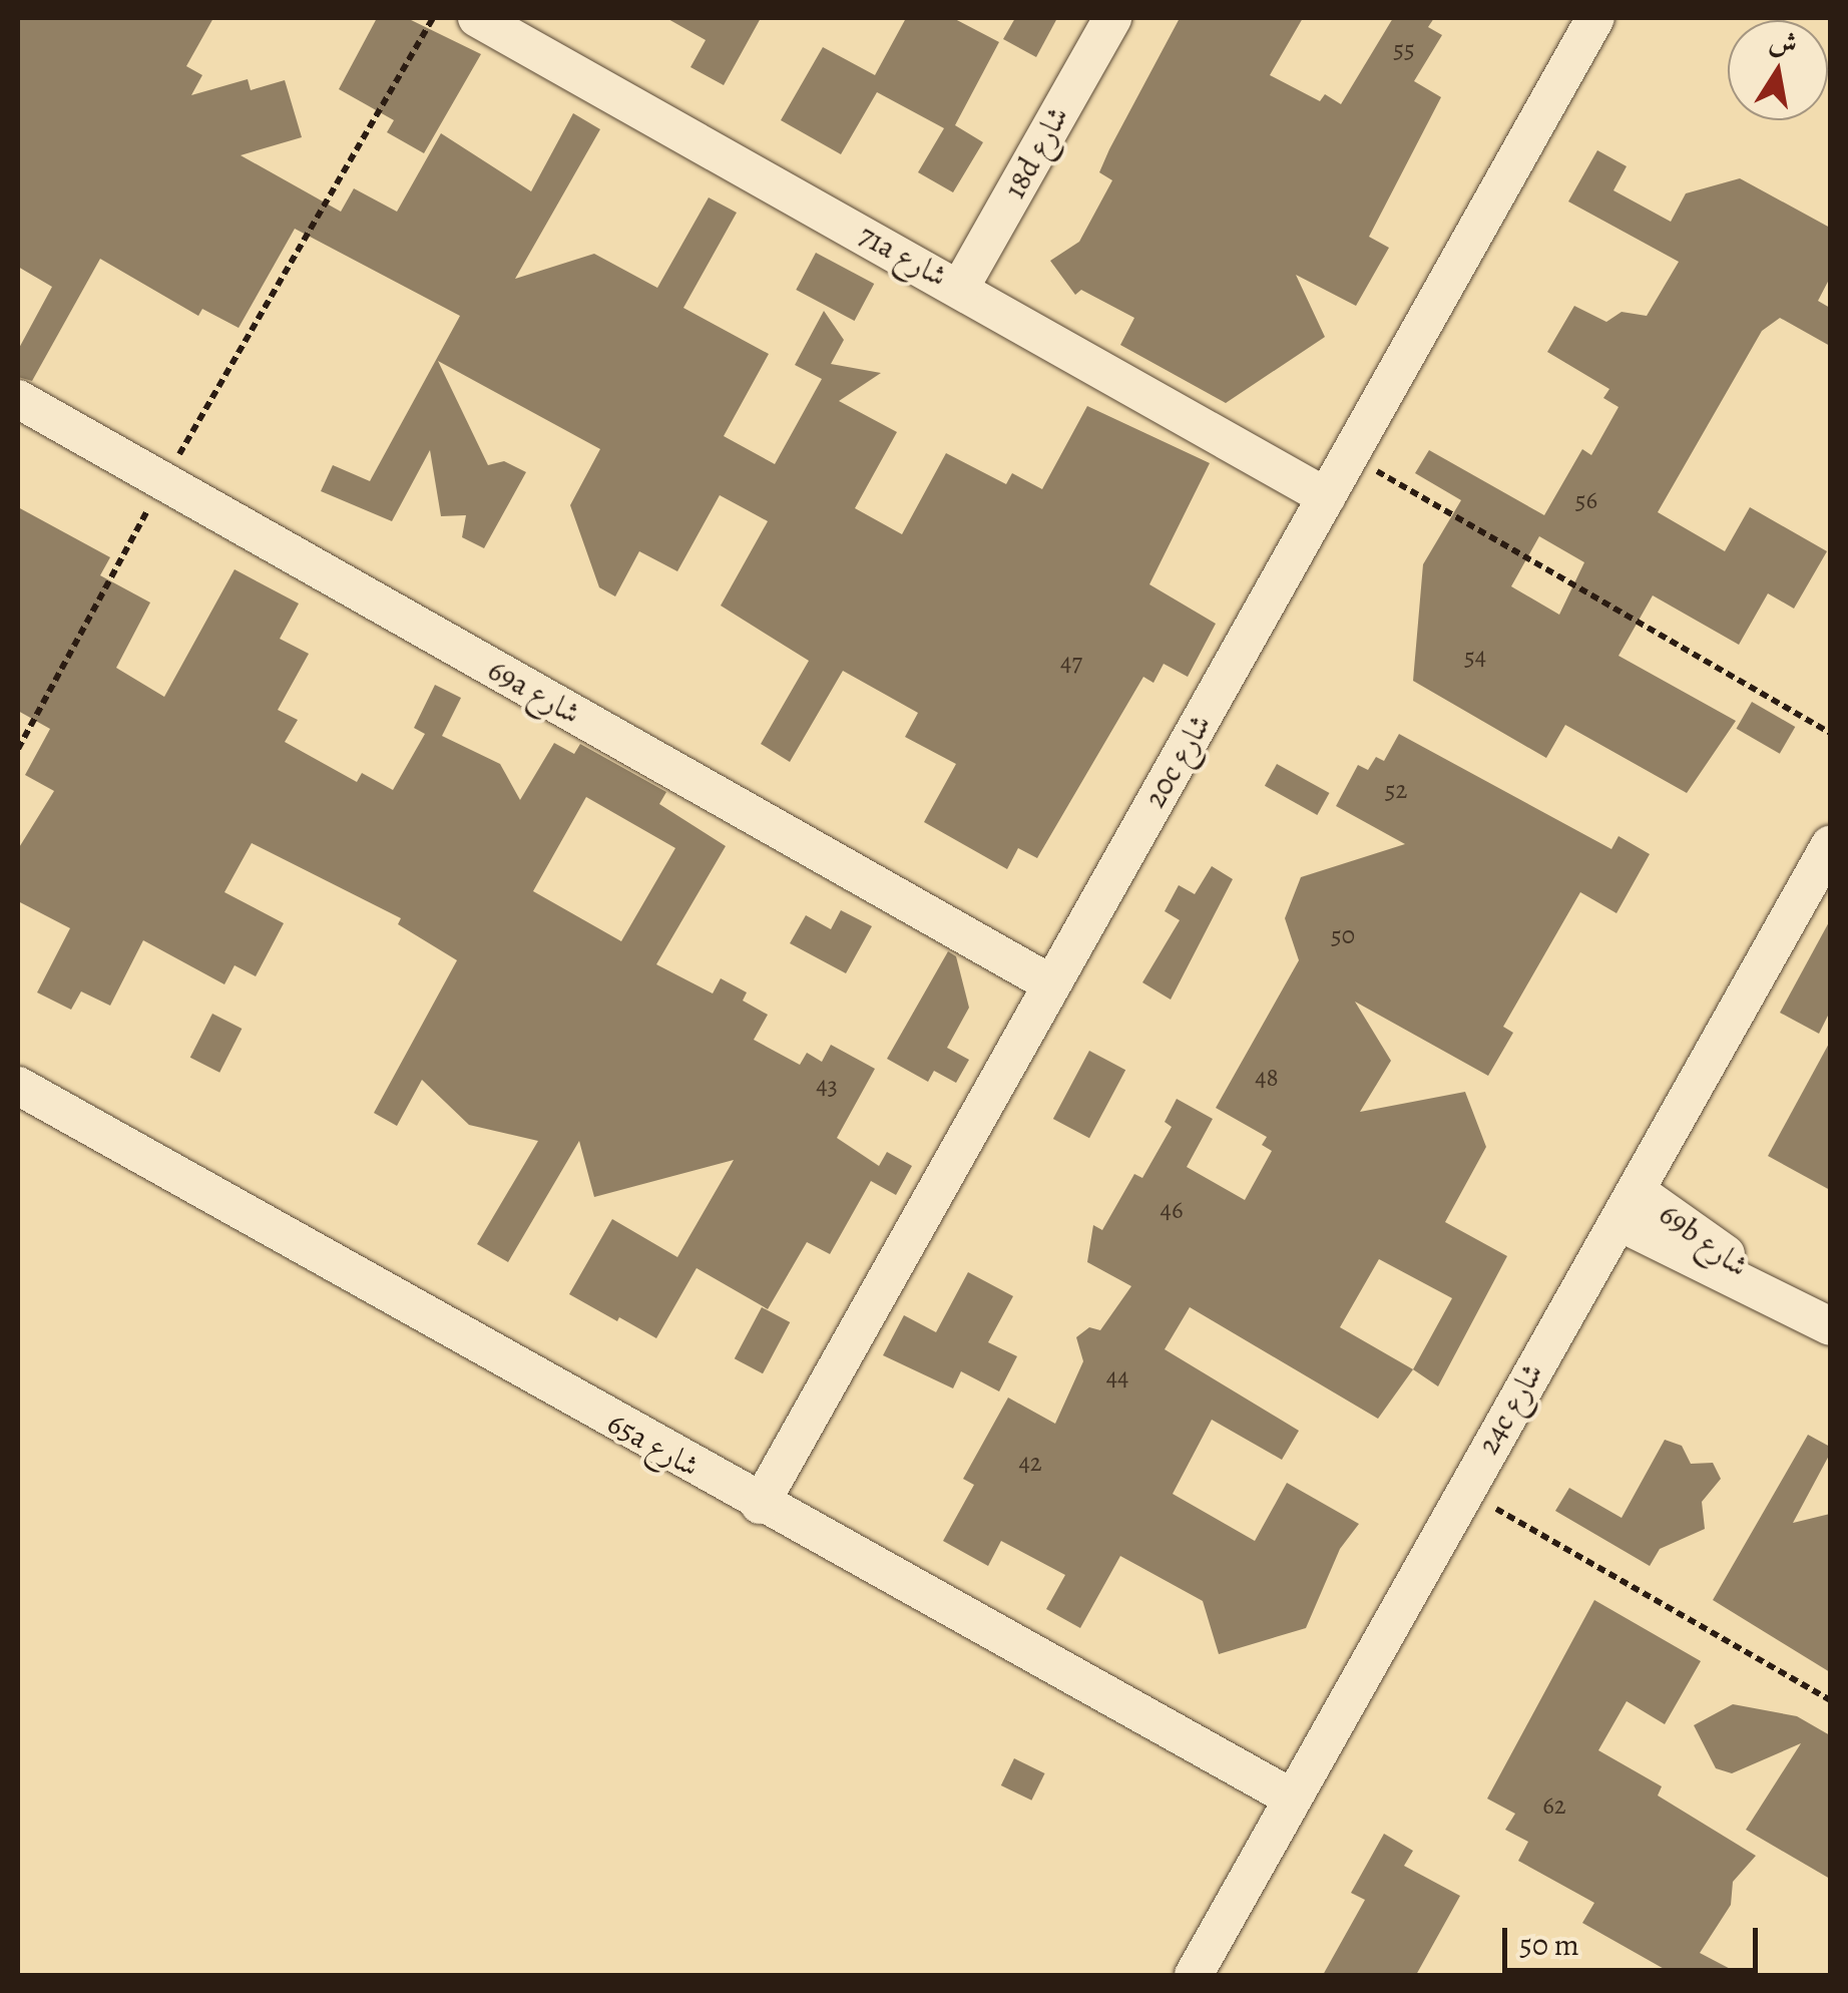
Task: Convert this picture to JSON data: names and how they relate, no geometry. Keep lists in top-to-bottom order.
{
  "streets": {
    "street": [
      "18d شارع",
      "71a شارع",
      "69a شارع",
      "20c شارع",
      "69b شارع",
      "24c شارع",
      "65a شارع"
    ]
  },
  "crossings": [
    ["18d شارع", "71a شارع"],
    ["71a شارع", "20c شارع"],
    ["69a شارع", "20c شارع"],
    ["20c شارع", "65a شارع"],
    ["69b شارع", "24c شارع"],
    ["24c شارع", "65a شارع"]
  ],
  "house_numbers": [
    "55",
    "56",
    "54",
    "47",
    "52",
    "50",
    "48",
    "43",
    "46",
    "44",
    "42",
    "62"
  ],
  "scale_bar": "50 m",
  "north": "top"
}
